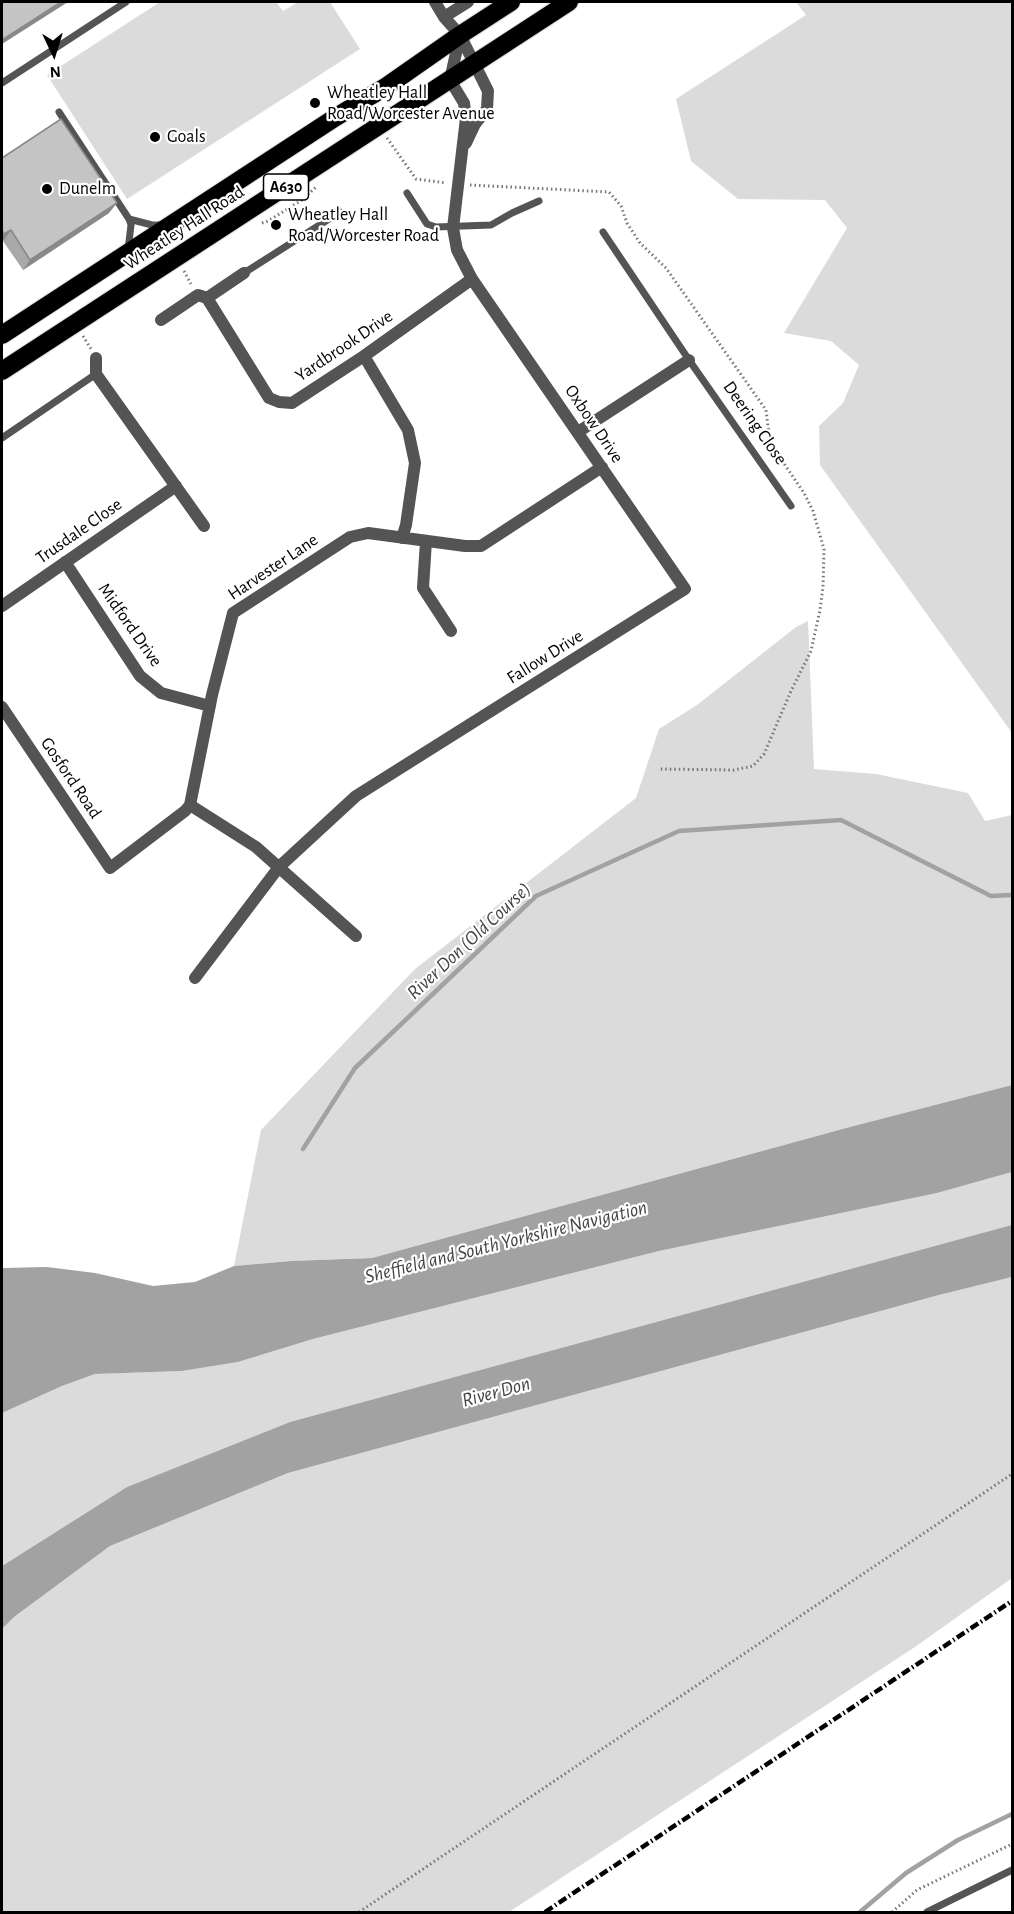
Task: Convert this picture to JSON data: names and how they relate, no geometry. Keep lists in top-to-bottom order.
{
  "streets": {
    "highway": ["A630", "Wheatley Hall Road"],
    "street": [
      "Yardbrook Drive",
      "Oxbow Drive",
      "Trusdale Close",
      "Harvester Lane",
      "Midford Drive",
      "Fallow Drive",
      "Gosford Road"
    ],
    "lane": ["Deering Close"]
  },
  "crossings": [
    ["Yardbrook Drive", "Oxbow Drive"],
    ["Oxbow Drive", "Harvester Lane"],
    ["Oxbow Drive", "Fallow Drive"],
    ["Trusdale Close", "Midford Drive"],
    ["Harvester Lane", "Midford Drive"],
    ["Harvester Lane", "Gosford Road"]
  ],
  "water": ["River Don (Old Course)", "Sheffield and South Yorkshire Navigation", "River Don"],
  "places": [
    "Wheatley Hall Road/Worcester Avenue",
    "Goals",
    "Dunelm",
    "Wheatley Hall Road/Worcester Road"
  ],
  "north": "bottom"
}
